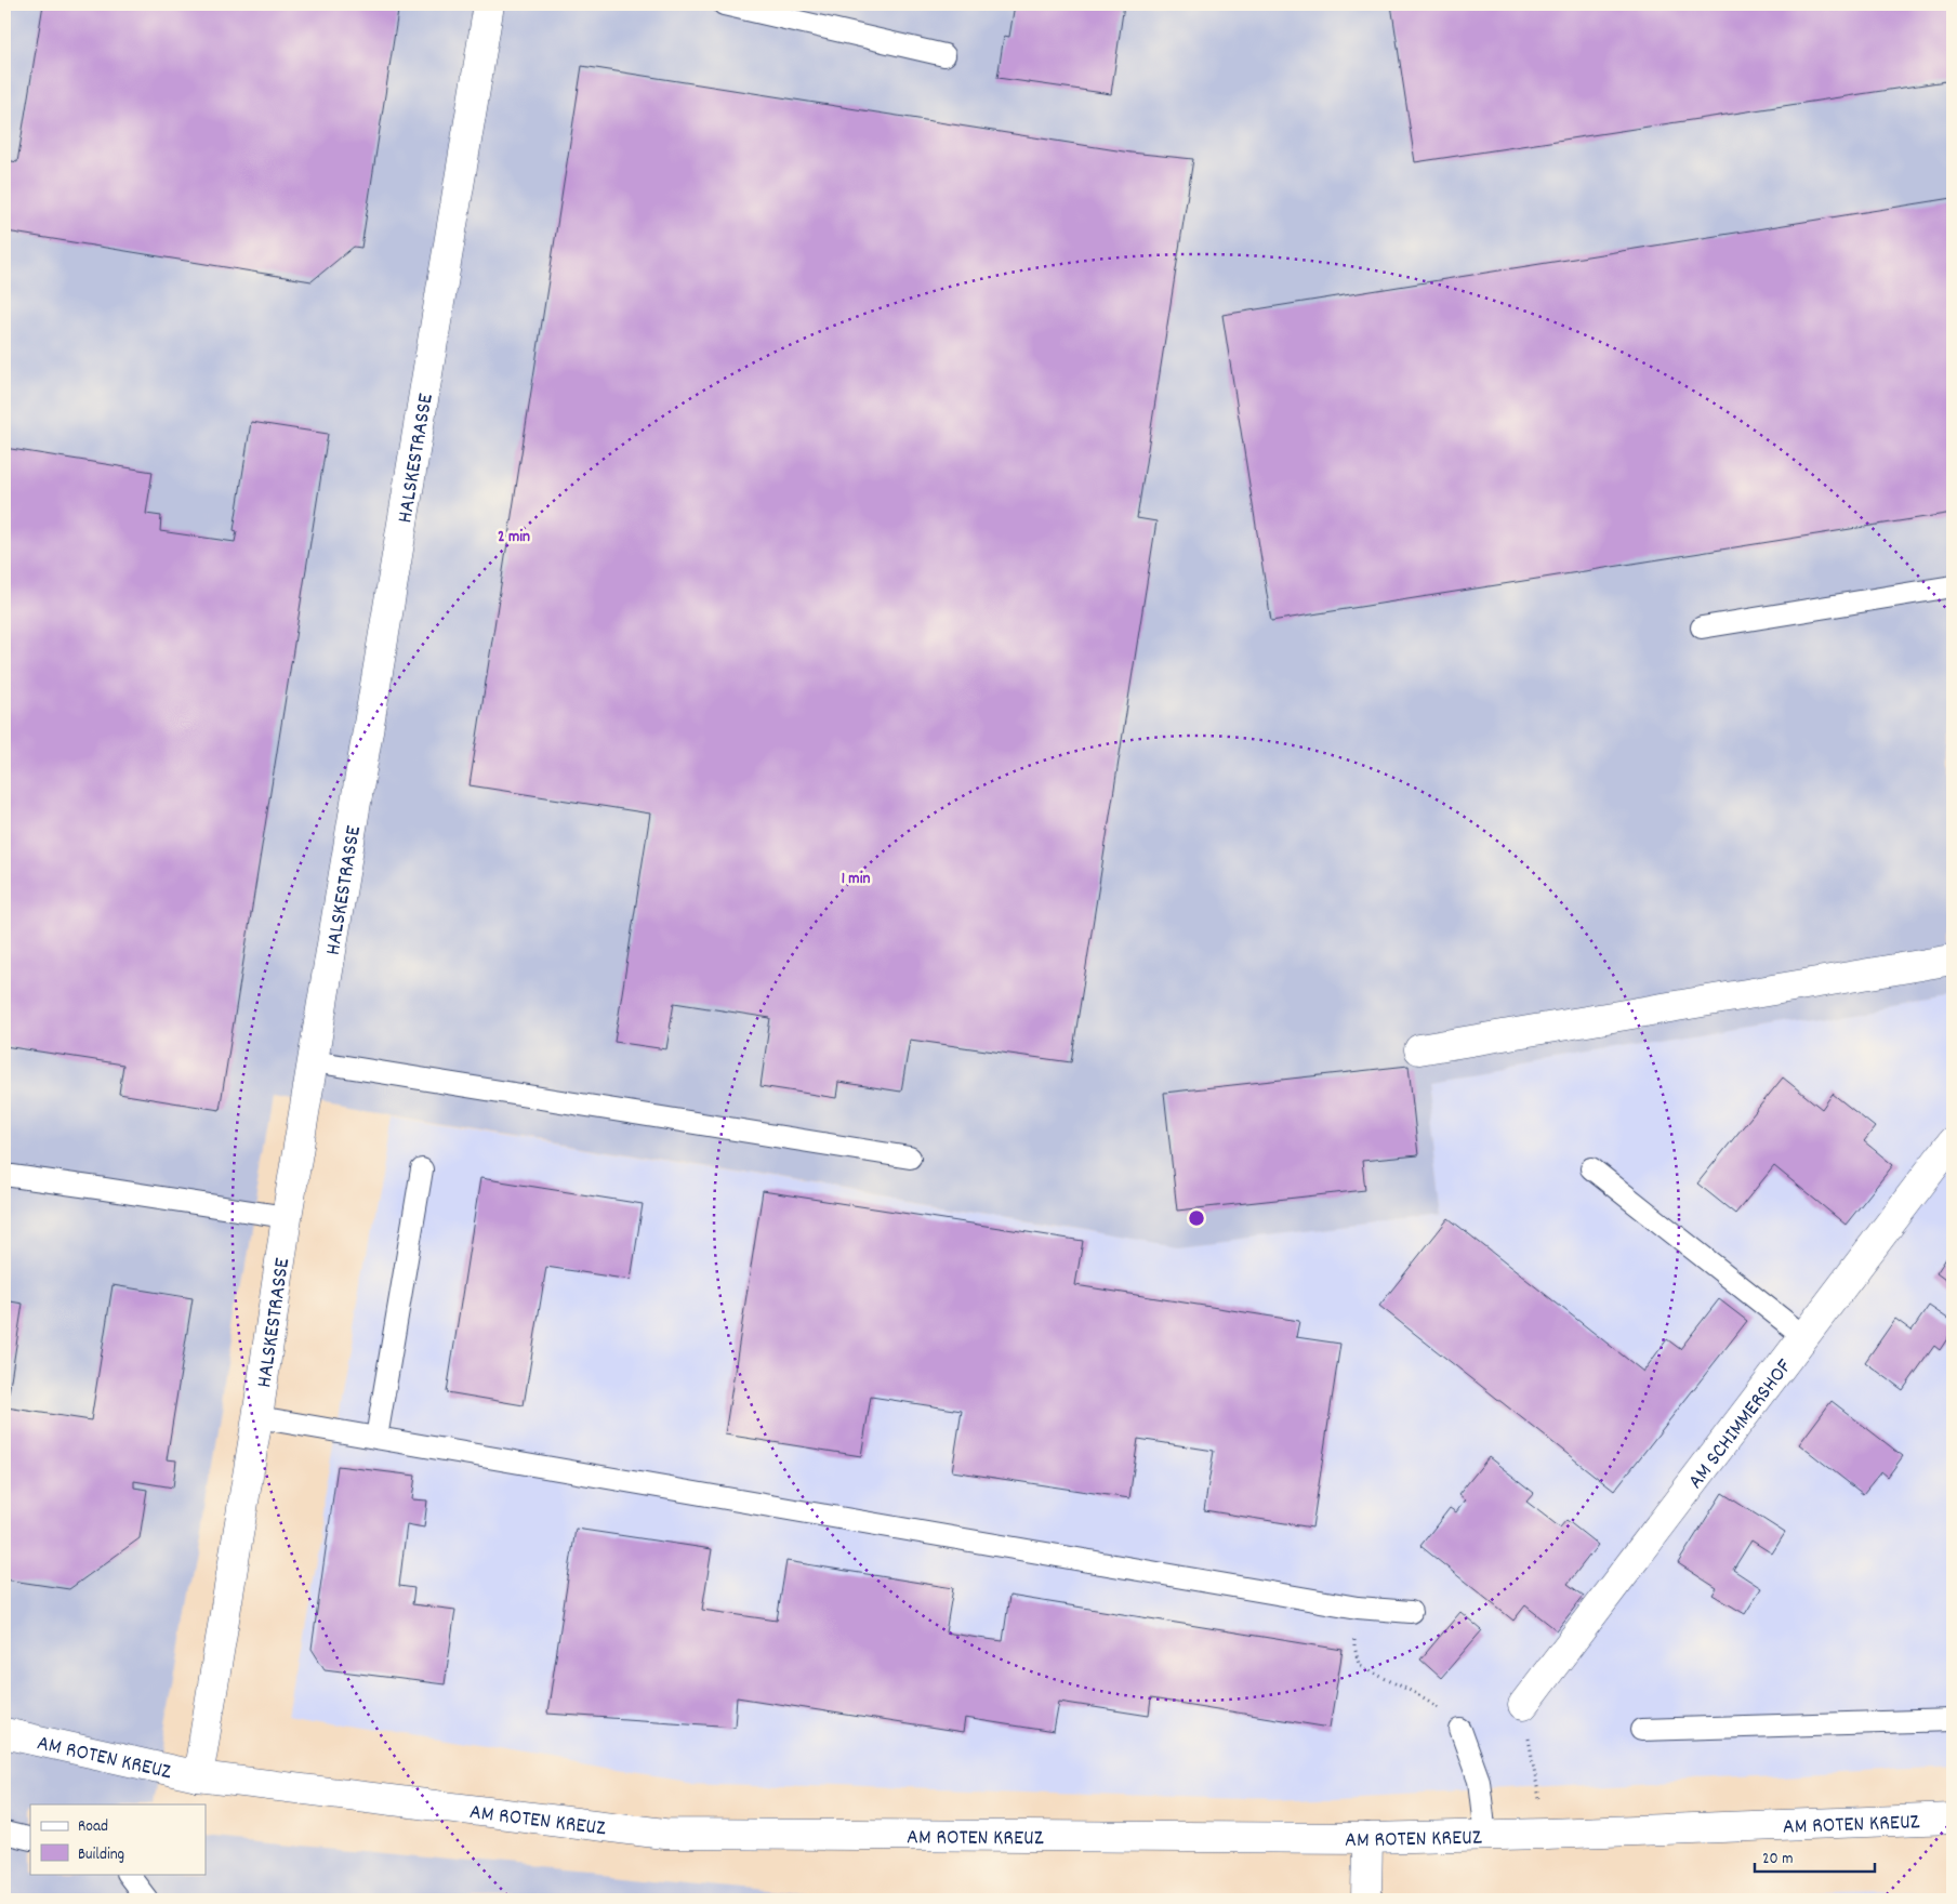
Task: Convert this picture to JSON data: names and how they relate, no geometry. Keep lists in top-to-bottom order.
{
  "streets": {
    "street": ["HALSKESTRASSE", "AM SCHIMMERSHOF", "AM ROTEN KREUZ"]
  },
  "crossings": [
    ["HALSKESTRASSE", "AM ROTEN KREUZ"]
  ],
  "legend": ["Road", "Building"],
  "scale_bar": "20 m",
  "rings": ["2 min", "1 min"]
}
